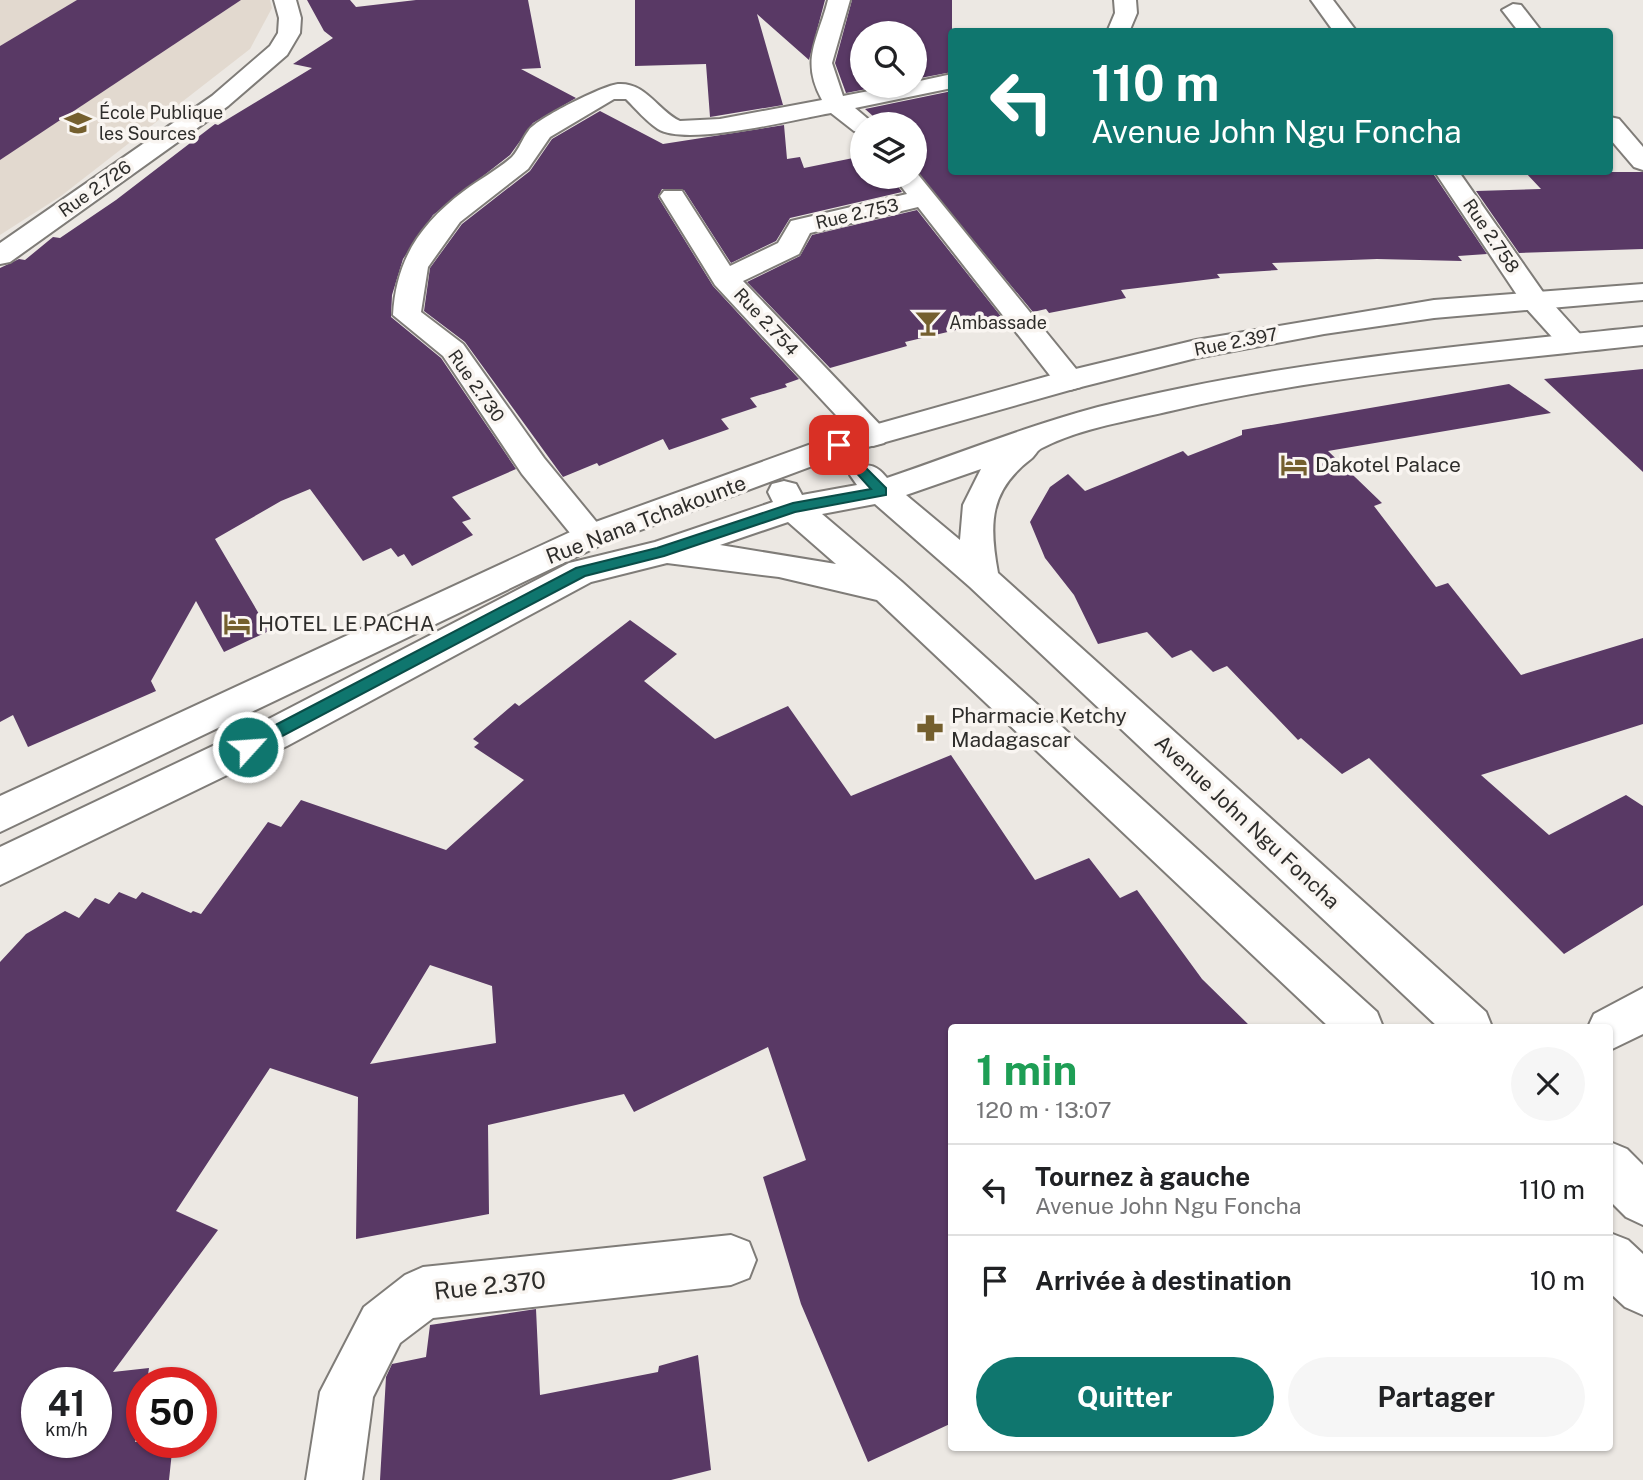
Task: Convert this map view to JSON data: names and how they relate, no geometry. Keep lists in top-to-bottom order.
{
  "streets": {
    "main road": [
      "Rue 2.726",
      "Rue 2.753",
      "Rue 2.758",
      "Rue 2.754",
      "Rue 2.397",
      "Rue 2.730",
      "Rue Nana Tchakounte",
      "Avenue John Ngu Foncha",
      "Rue 2.370"
    ]
  },
  "crossings": [
    ["Rue 2.753", "Rue 2.754"],
    ["Rue 2.758", "Rue 2.397"],
    ["Rue 2.754", "Rue 2.397"],
    ["Rue 2.754", "Rue Nana Tchakounte"],
    ["Rue 2.754", "Avenue John Ngu Foncha"],
    ["Rue 2.397", "Rue Nana Tchakounte"],
    ["Rue 2.397", "Avenue John Ngu Foncha"],
    ["Rue 2.730", "Rue Nana Tchakounte"],
    ["Rue Nana Tchakounte", "Avenue John Ngu Foncha"]
  ],
  "places": {
    "school or university": ["École Publique les Sources"],
    "bar": ["Ambassade"],
    "hotel": ["Dakotel Palace", "HOTEL LE PACHA"],
    "pharmacy": ["Pharmacie Ketchy Madagascar"]
  },
  "page": {
    "turn": ["110 m", "Avenue John Ngu Foncha"],
    "heading": ["1 min", "120 m · 13:07"],
    "list": [
      {
        "name": "Tournez à gauche",
        "note": "Avenue John Ngu Foncha",
        "value": "110 m"
      },
      {
        "name": "Arrivée à destination",
        "value": "10 m"
      }
    ],
    "buttons": ["Quitter", "Partager"],
    "speed": "41 km/h",
    "limit": "50"
  }
}
